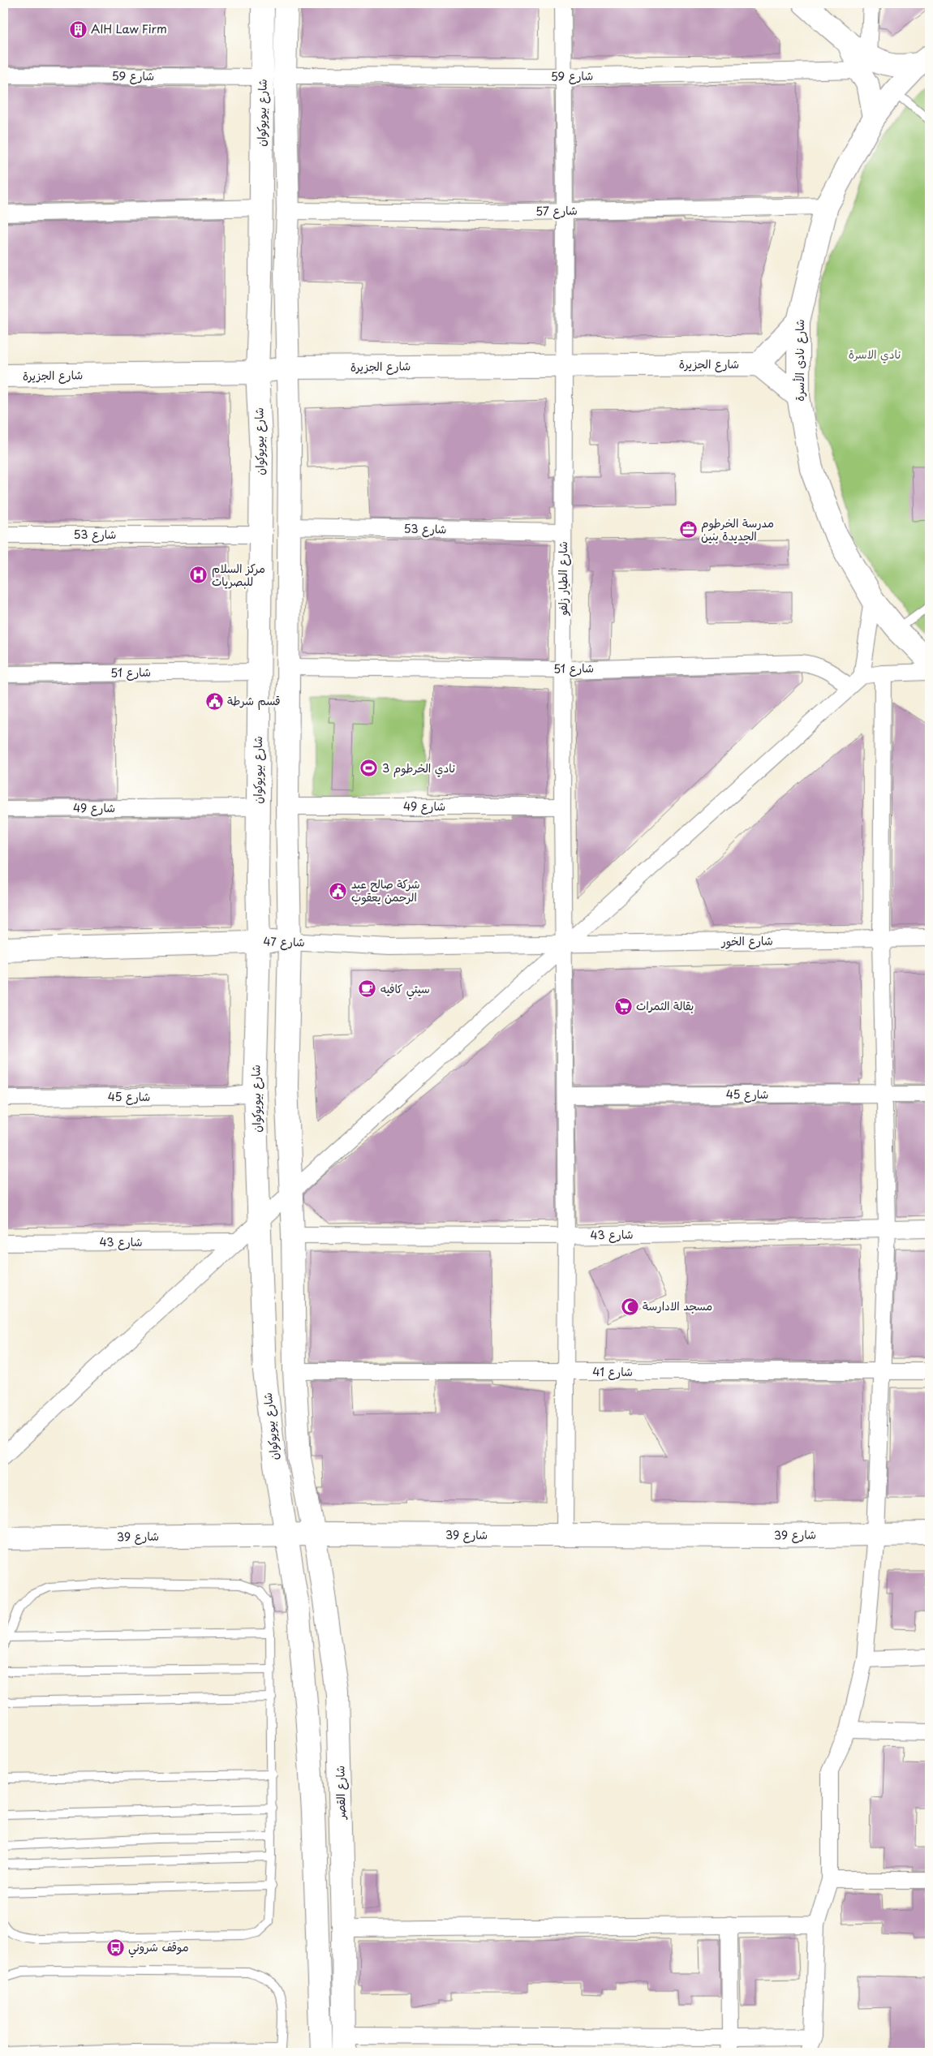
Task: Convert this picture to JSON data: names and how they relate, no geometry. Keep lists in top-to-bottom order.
{
  "streets": {
    "main road": [
      "شارع بيويوكوان",
      "شارع نادى الأسرة",
      "شارع الجزيرة",
      "شارع 47",
      "شارع 39",
      "شارع القصر"
    ],
    "street": [
      "شارع 59",
      "شارع 57",
      "شارع 53",
      "شارع الطيار زلفو",
      "شارع 51",
      "شارع 49",
      "شارع الخور",
      "شارع 45",
      "شارع 43",
      "شارع 41"
    ]
  },
  "crossings": [
    ["شارع 59", "شارع بيويوكوان"],
    ["شارع 59", "شارع الطيار زلفو"],
    ["شارع بيويوكوان", "شارع 57"],
    ["شارع بيويوكوان", "شارع الجزيرة"],
    ["شارع بيويوكوان", "شارع 53"],
    ["شارع بيويوكوان", "شارع 51"],
    ["شارع بيويوكوان", "شارع 49"],
    ["شارع بيويوكوان", "شارع 47"],
    ["شارع بيويوكوان", "شارع 45"],
    ["شارع بيويوكوان", "شارع 43"],
    ["شارع بيويوكوان", "شارع 41"],
    ["شارع بيويوكوان", "شارع 39"],
    ["شارع بيويوكوان", "شارع القصر"],
    ["شارع 57", "شارع نادى الأسرة"],
    ["شارع 57", "شارع الطيار زلفو"],
    ["شارع الجزيرة", "شارع الطيار زلفو"],
    ["شارع 53", "شارع الطيار زلفو"],
    ["شارع الطيار زلفو", "شارع 51"],
    ["شارع الطيار زلفو", "شارع 49"],
    ["شارع الطيار زلفو", "شارع الخور"],
    ["شارع الطيار زلفو", "شارع 47"],
    ["شارع الطيار زلفو", "شارع 45"],
    ["شارع الطيار زلفو", "شارع 43"],
    ["شارع الطيار زلفو", "شارع 41"],
    ["شارع الطيار زلفو", "شارع 39"],
    ["شارع الخور", "شارع 47"],
    ["شارع 39", "شارع القصر"]
  ],
  "parks": ["نادي الاسرة"],
  "places": {
    "building": ["AIH Law Firm"],
    "office": ["مدرسة الخرطوم الجديدة بنين"],
    "hospital": ["مركز السلام للبصريات"],
    "public building": ["قسم شرطة", "شركة صالح عبد الرحمن يعقوب"],
    "sports": ["نادي الخرطوم 3"],
    "cafe": ["سيتي كافيه"],
    "supermarket": ["بقالة الثمرات"],
    "mosque": ["مسجد الادارسة"],
    "bus stop": ["موقف شروني"]
  }
}
